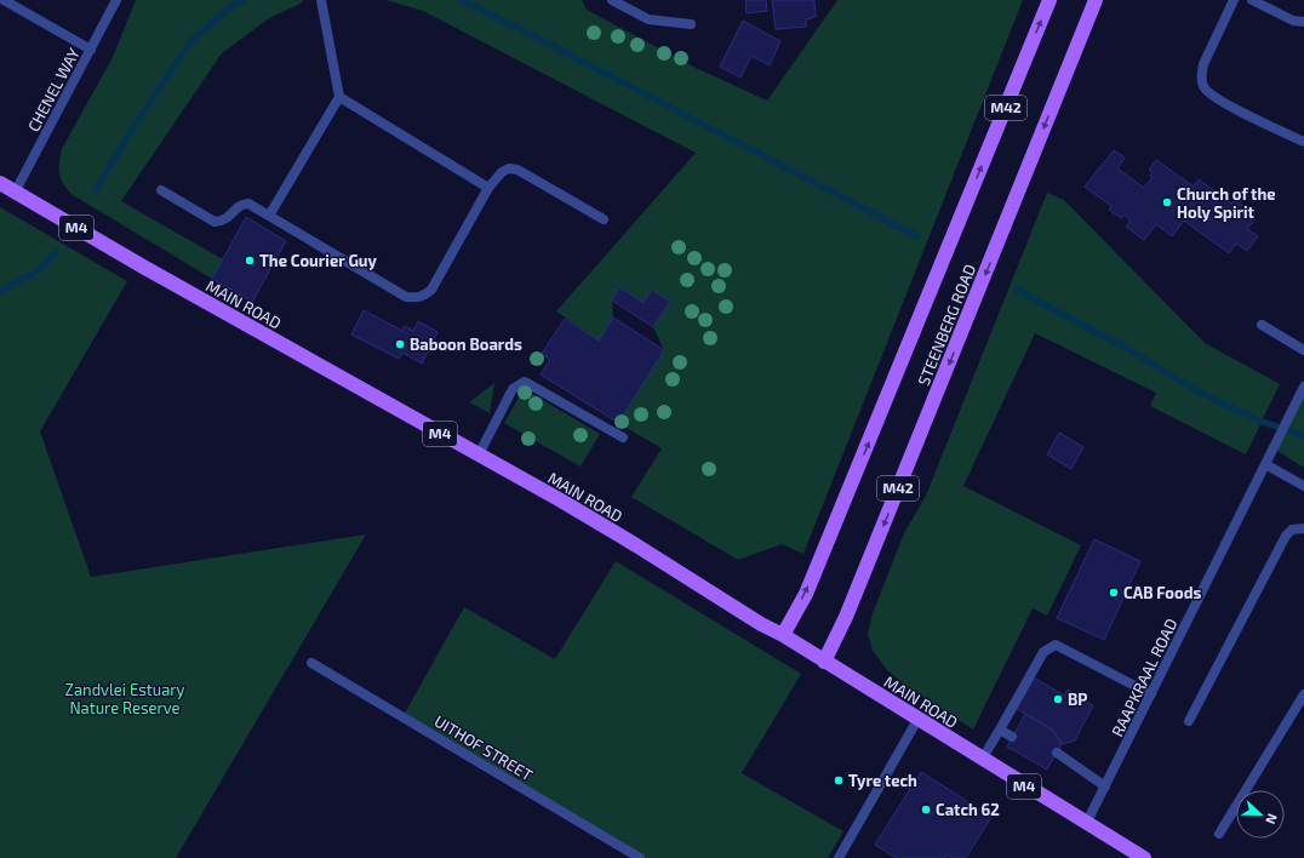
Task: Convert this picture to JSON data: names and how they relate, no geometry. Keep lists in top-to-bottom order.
{
  "streets": {
    "main road": [
      "M42",
      "M4",
      "MAIN ROAD",
      "STEENBERG ROAD"
    ],
    "street": ["CHENEL WAY", "RAAPKRAAL ROAD", "UITHOF STREET"]
  },
  "crossings": [
    ["CHENEL WAY", "MAIN ROAD"],
    ["MAIN ROAD", "STEENBERG ROAD"],
    ["MAIN ROAD", "RAAPKRAAL ROAD"]
  ],
  "parks": ["Zandvlei Estuary Nature Reserve"],
  "places": [
    "Church of the Holy Spirit",
    "The Courier Guy",
    "Baboon Boards",
    "CAB Foods",
    "BP",
    "Tyre tech",
    "Catch 62"
  ],
  "north": "right"
}
